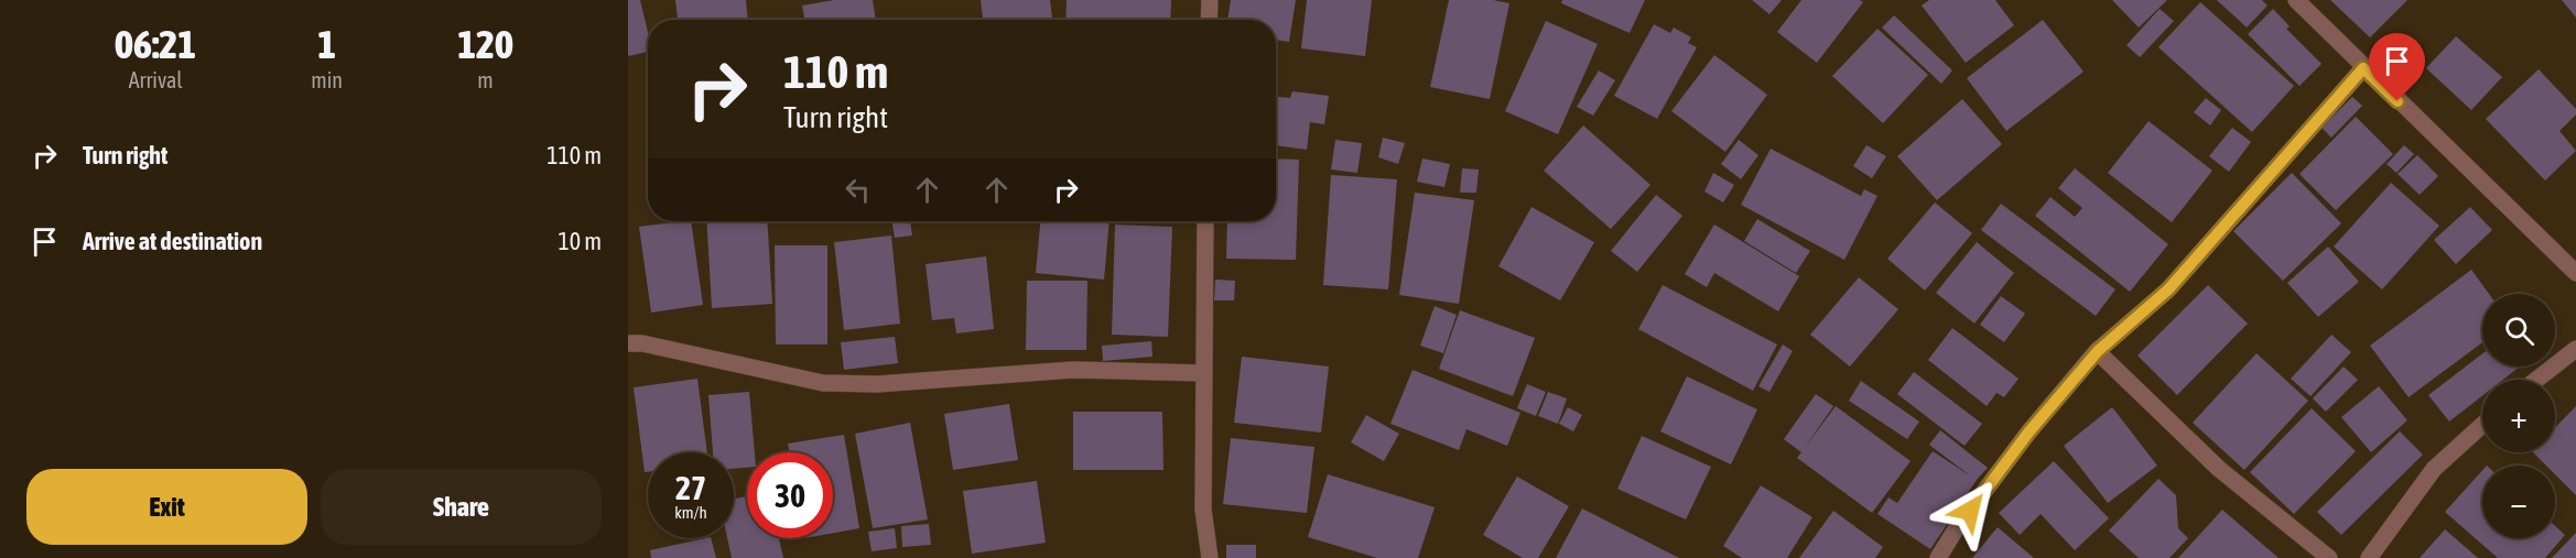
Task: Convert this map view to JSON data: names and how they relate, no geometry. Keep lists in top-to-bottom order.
{
  "page": {
    "eta": [
      "06:21",
      "Arrival",
      "1",
      "min",
      "120",
      "m"
    ],
    "turn": ["110 m", "Turn right"],
    "list": [
      {
        "name": "Turn right",
        "value": "110 m"
      },
      {
        "name": "Arrive at destination",
        "value": "10 m"
      }
    ],
    "map_buttons": ["+", "−"],
    "speed": "27 km/h",
    "limit": "30",
    "buttons": ["Exit", "Share"]
  }
}
